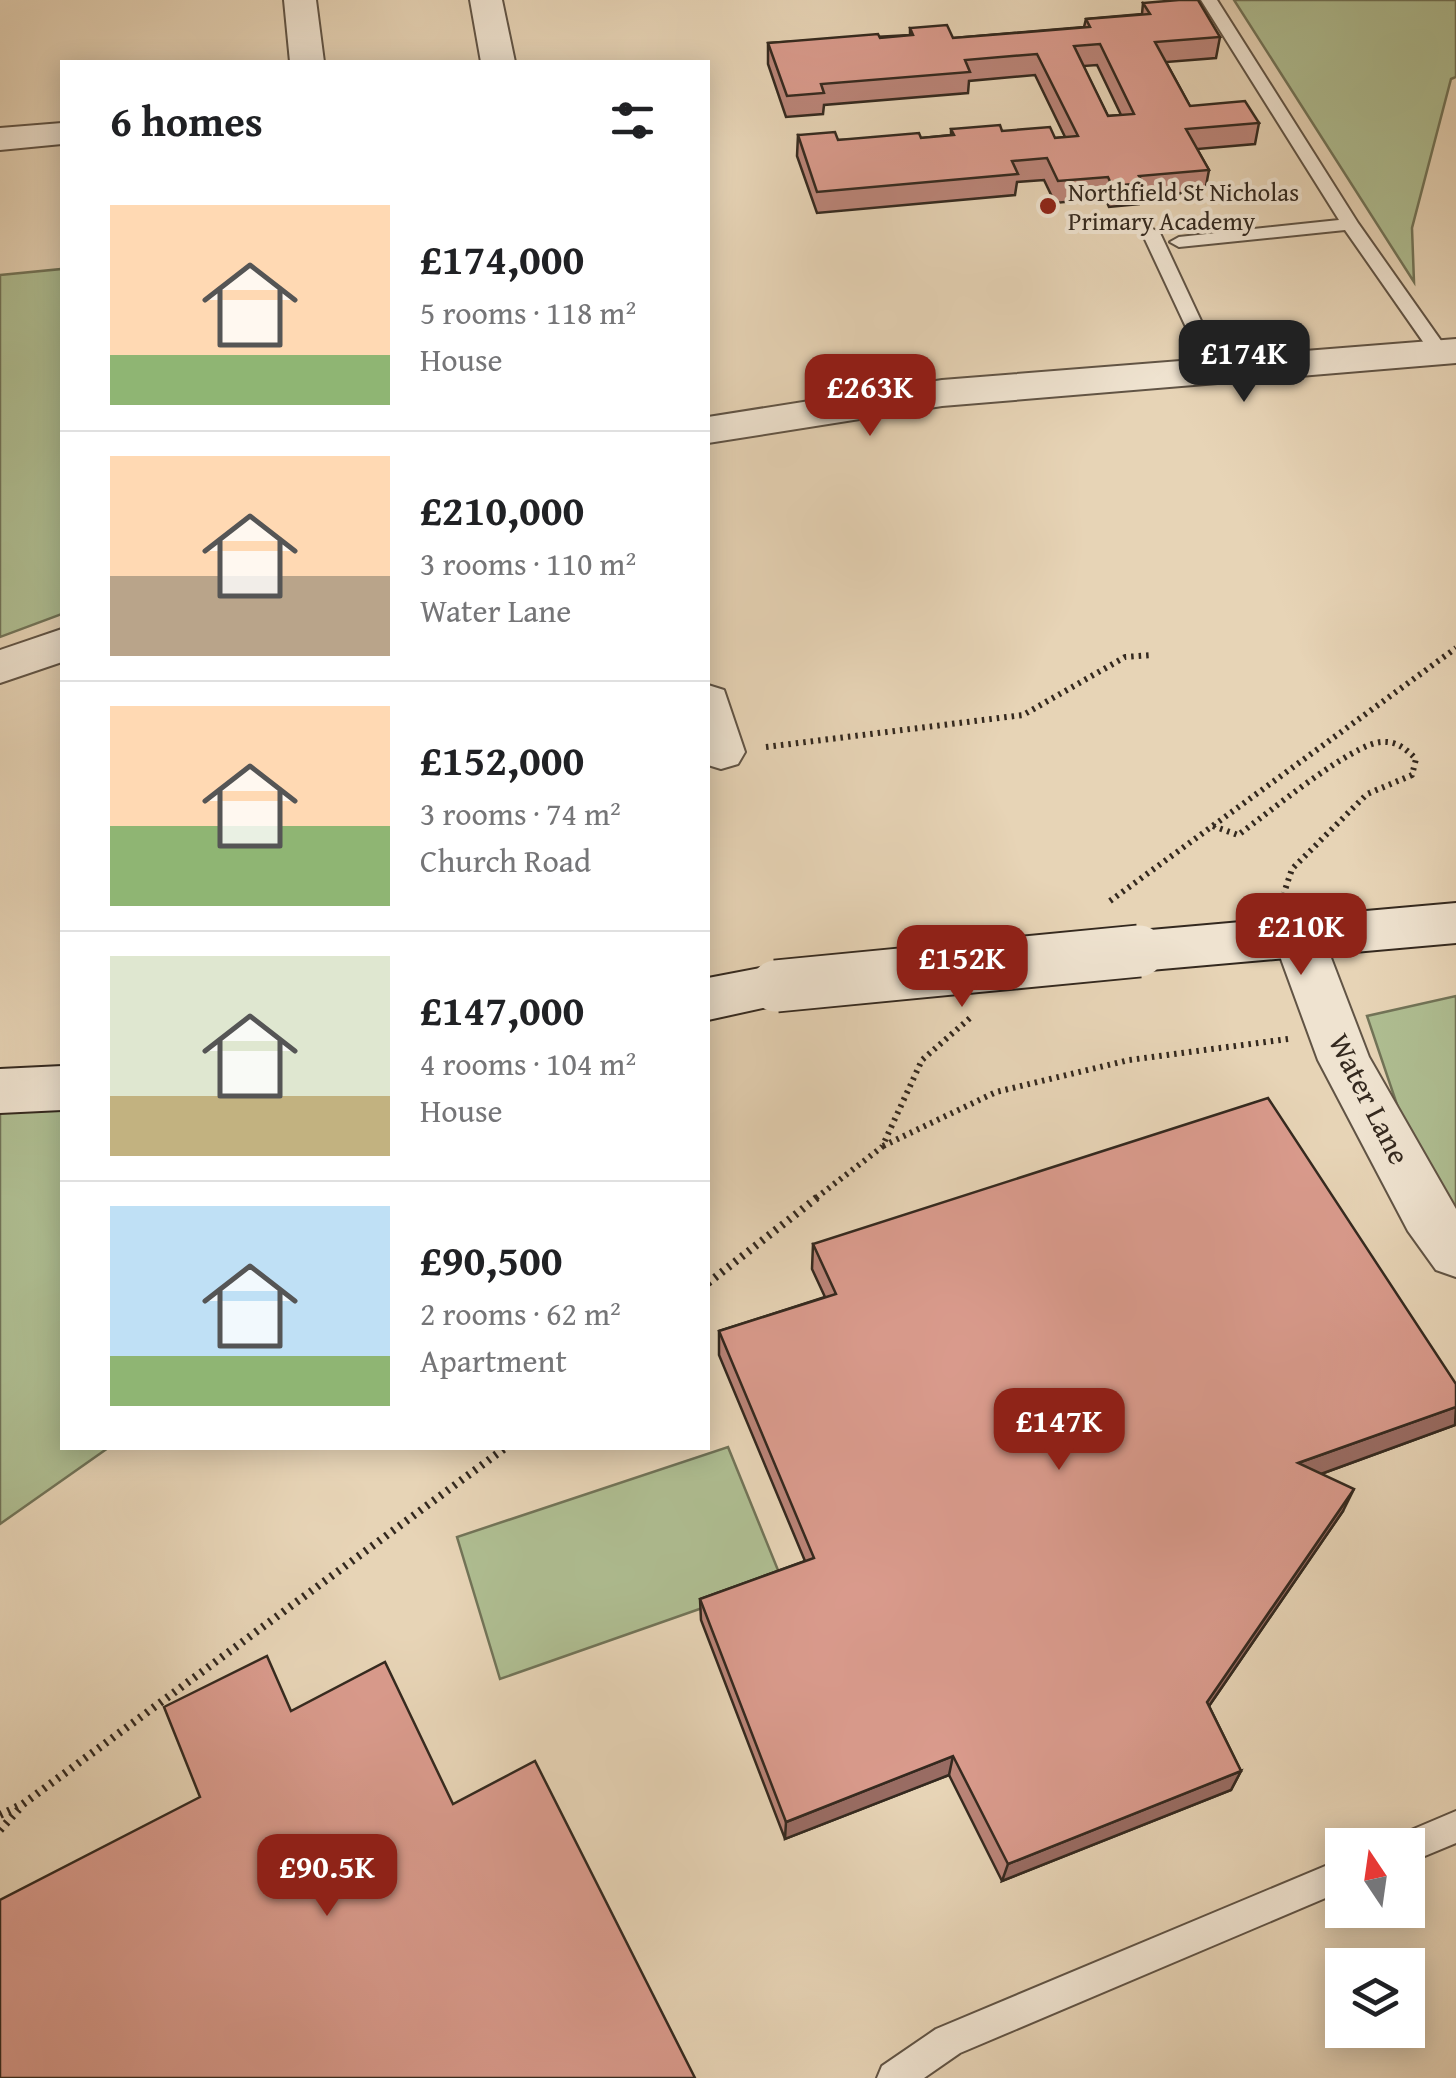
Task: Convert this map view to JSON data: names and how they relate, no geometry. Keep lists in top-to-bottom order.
{
  "streets": {
    "street": ["Water Lane"]
  },
  "places": ["Northfield St Nicholas Primary Academy"],
  "north": "top",
  "page": {
    "heading": "6 homes",
    "list": [
      {
        "name": "£174,000",
        "note": "5 rooms · 118 m² · House"
      },
      {
        "name": "£210,000",
        "note": "3 rooms · 110 m² · Water Lane"
      },
      {
        "name": "£152,000",
        "note": "3 rooms · 74 m² · Church Road"
      },
      {
        "name": "£147,000",
        "note": "4 rooms · 104 m² · House"
      },
      {
        "name": "£90,500",
        "note": "2 rooms · 62 m² · Apartment"
      }
    ],
    "price": [
      "£174K",
      "£263K",
      "£210K",
      "£152K",
      "£147K",
      "£90.5K"
    ]
  }
}
